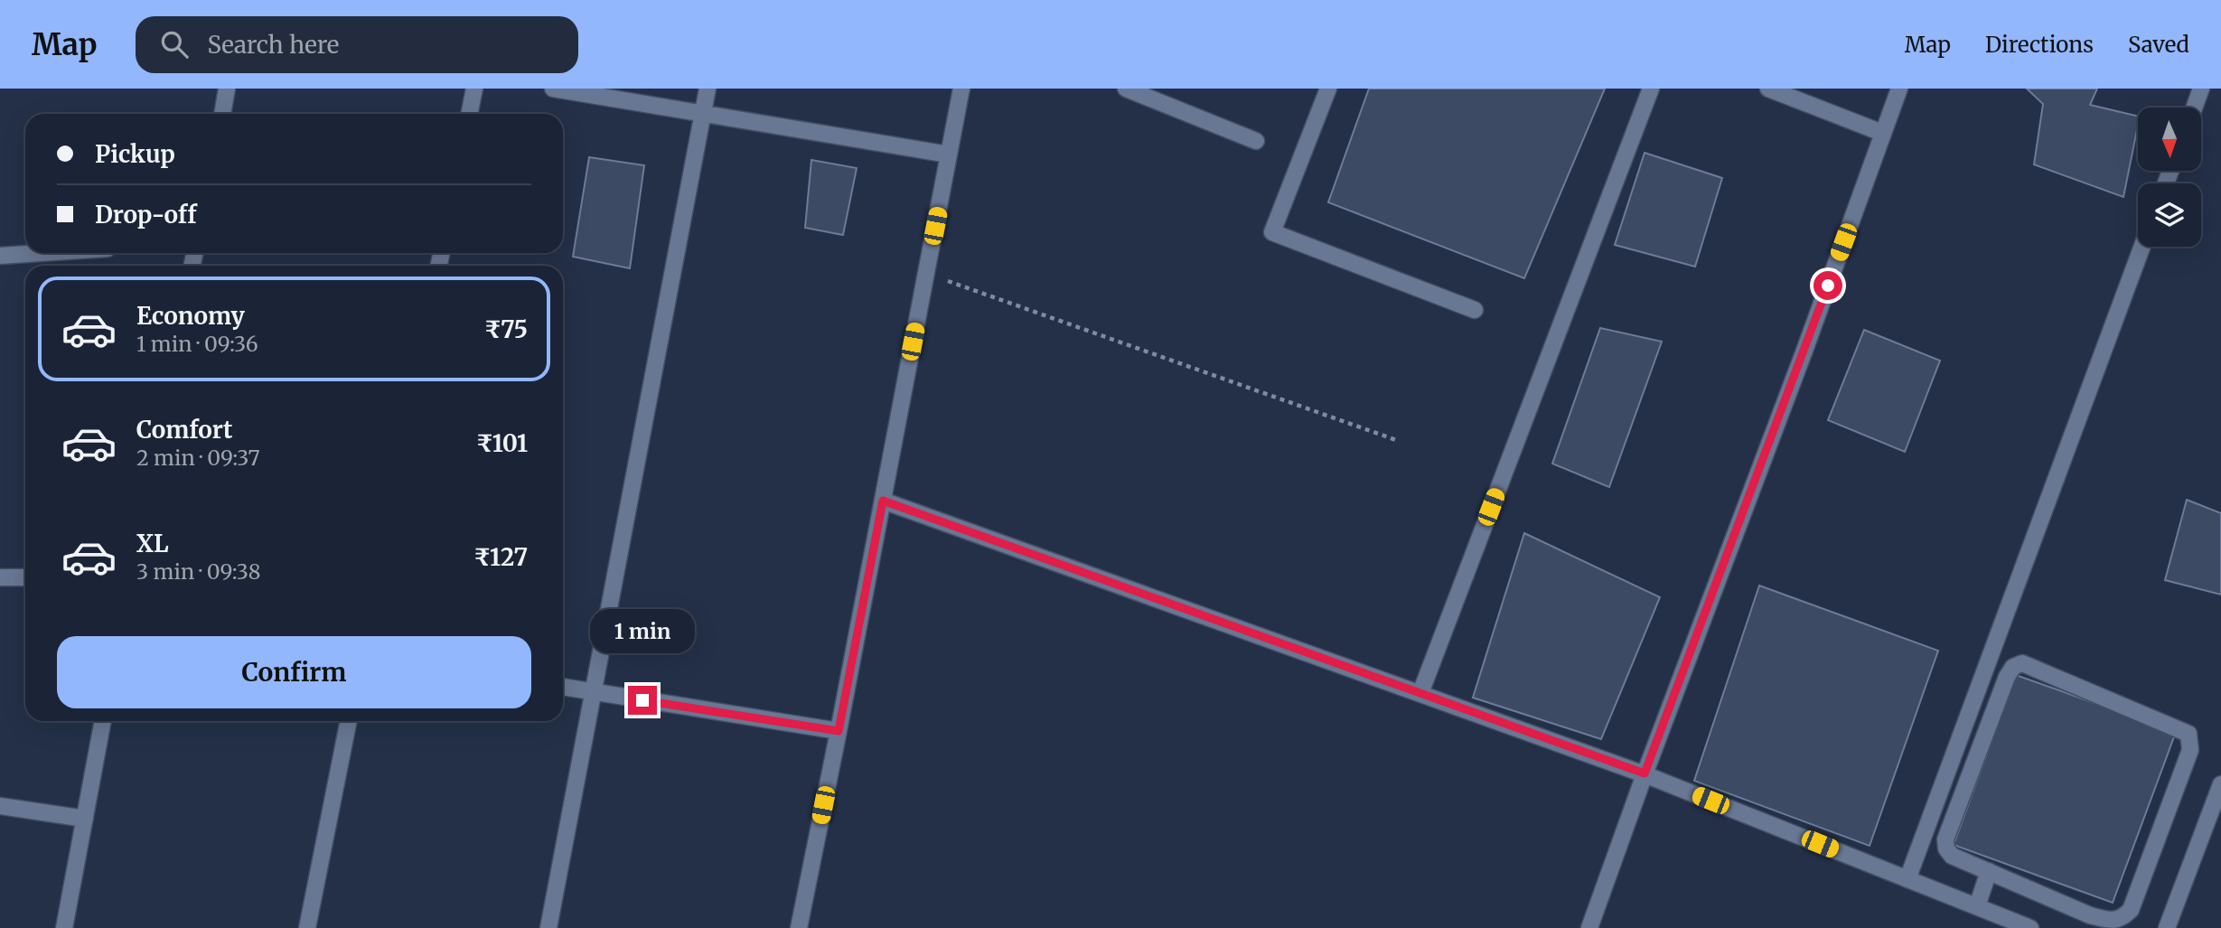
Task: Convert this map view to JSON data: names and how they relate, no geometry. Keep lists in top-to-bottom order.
{
  "north": "bottom",
  "page": {
    "header": "Map",
    "search": "Search here",
    "nav": ["Map", "Directions", "Saved"],
    "banner": ["Pickup", "Drop-off"],
    "list": [
      {
        "name": "Economy",
        "note": "1 min · 09:36",
        "value": "₹75"
      },
      {
        "name": "Comfort",
        "note": "2 min · 09:37",
        "value": "₹101"
      },
      {
        "name": "XL",
        "note": "3 min · 09:38",
        "value": "₹127"
      }
    ],
    "bubble": "1 min",
    "buttons": "Confirm"
  }
}
